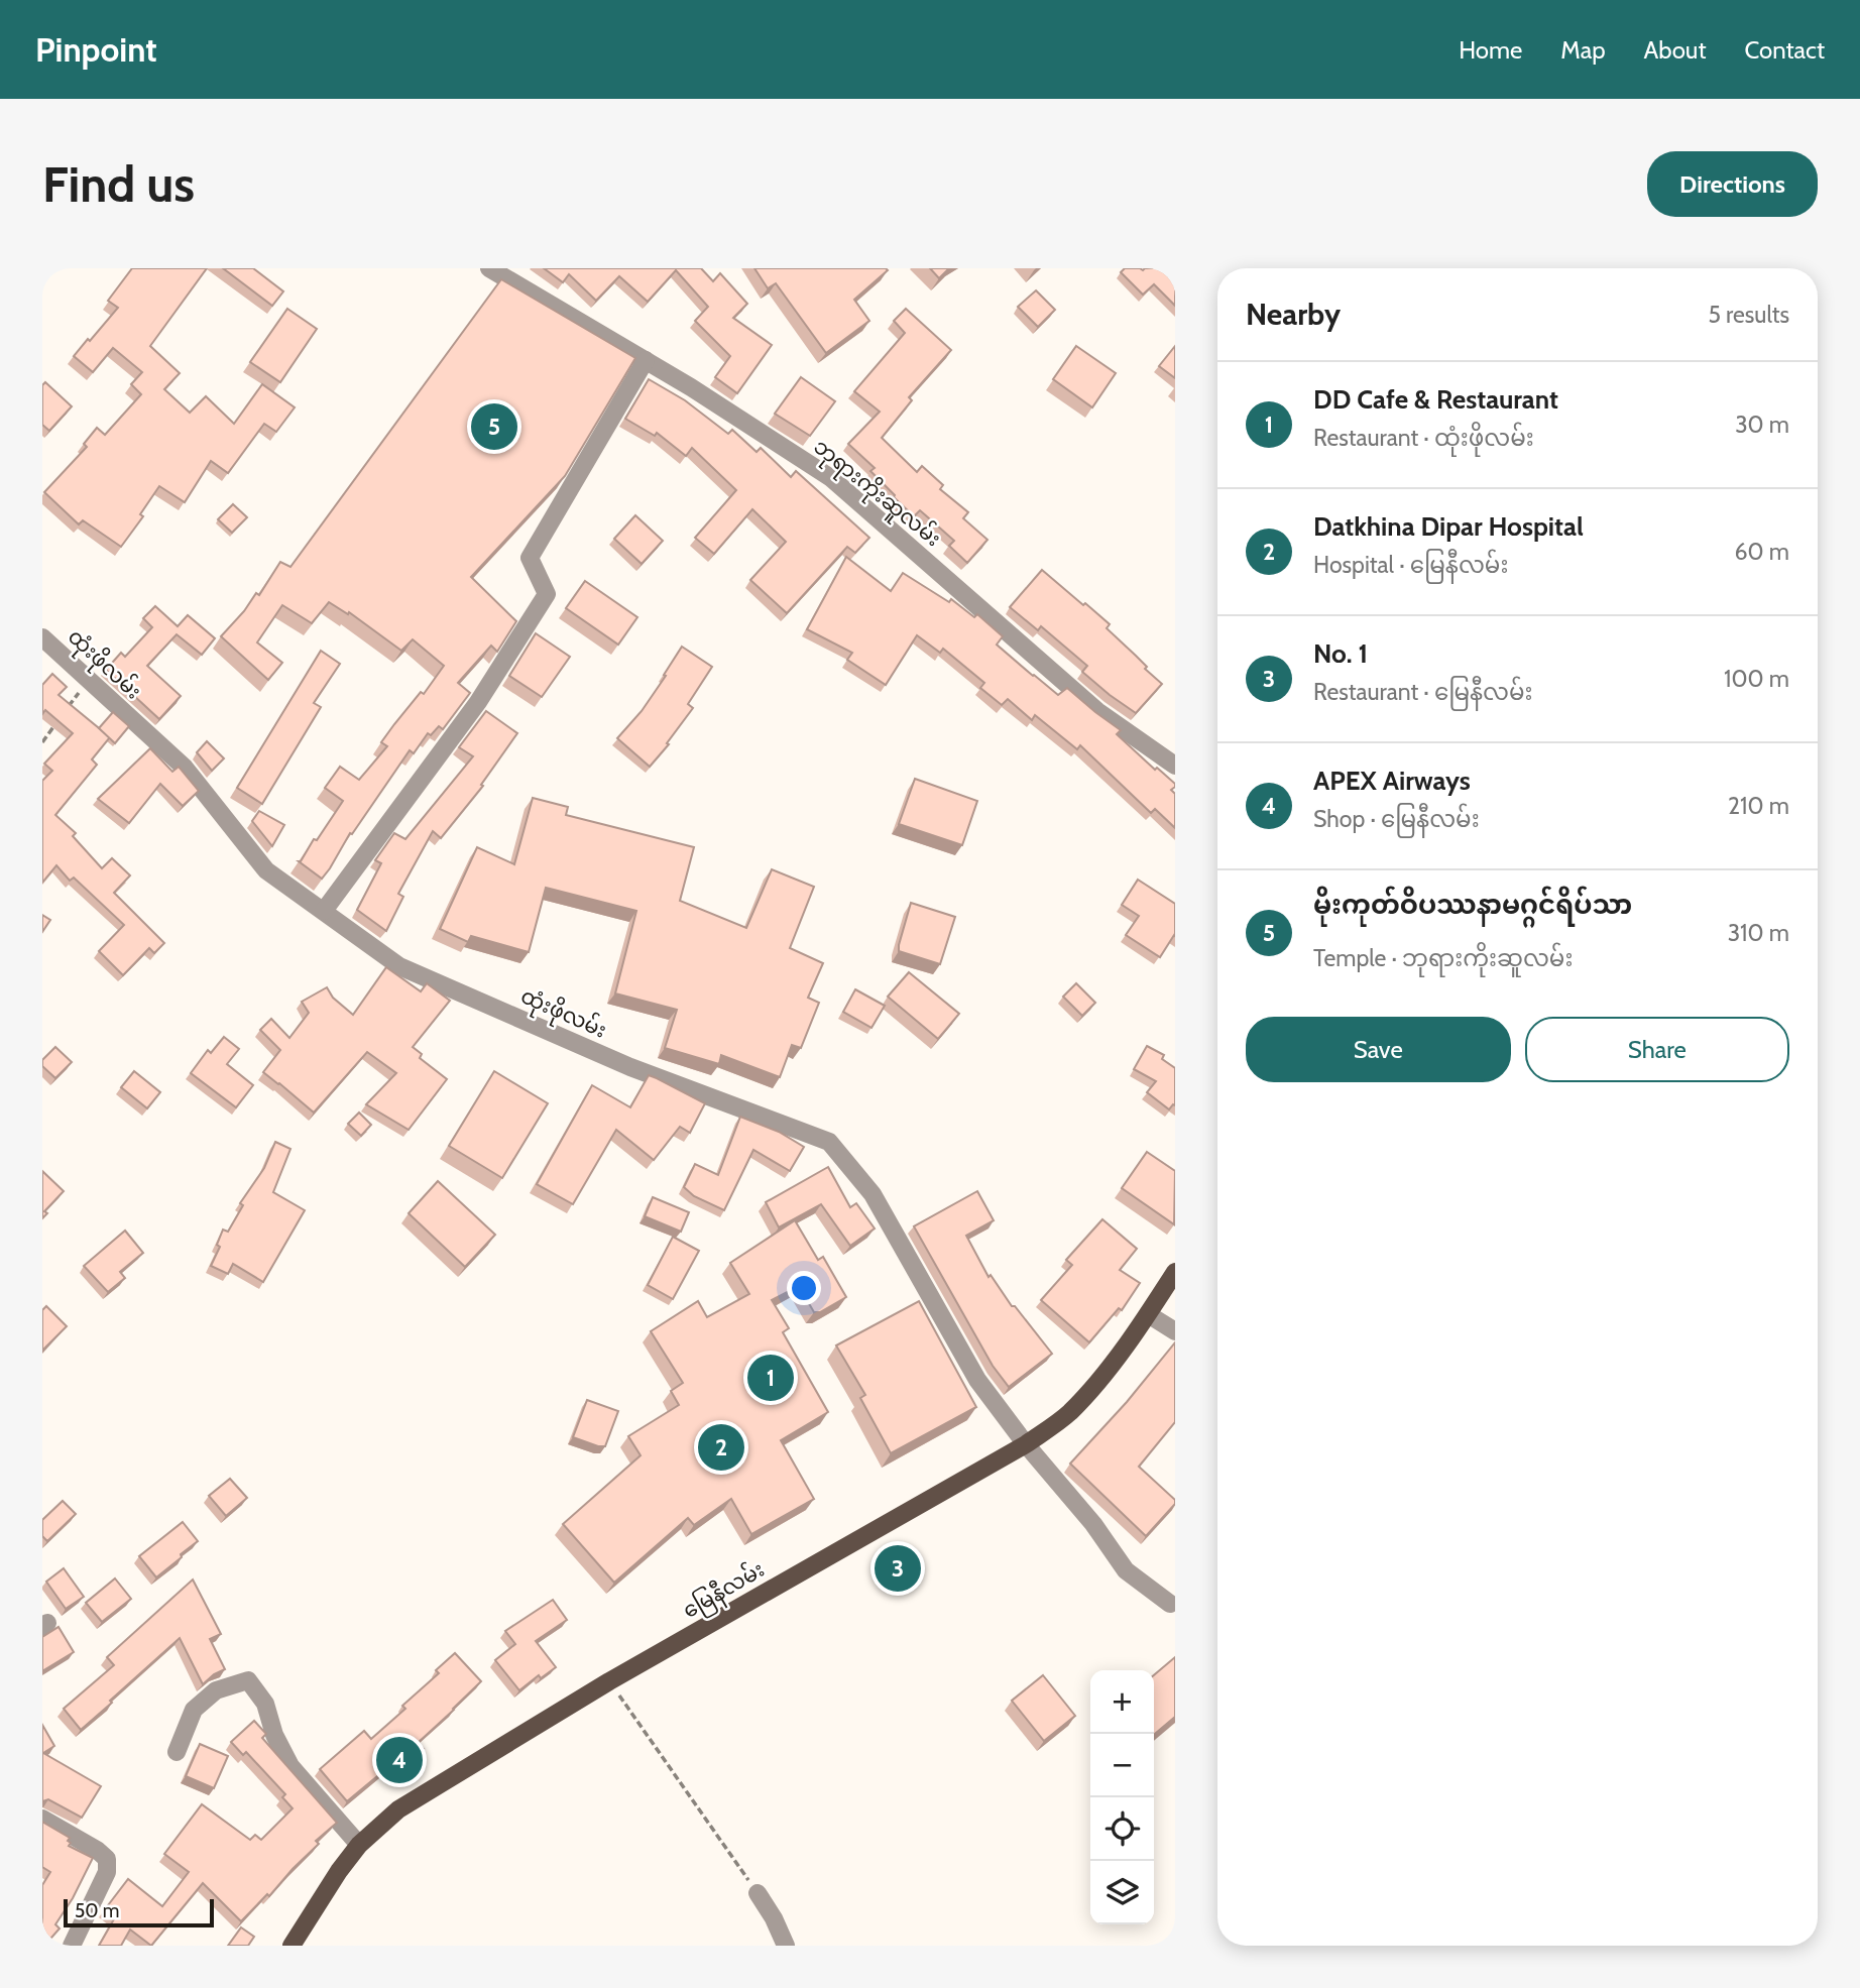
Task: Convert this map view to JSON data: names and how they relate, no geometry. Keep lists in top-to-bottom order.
{
  "streets": {
    "main road": ["မြေနီလမ်း"],
    "street": ["ဘုရားကိုးဆူလမ်း", "ထုံးဖိုလမ်း"]
  },
  "crossings": [
    ["ထုံးဖိုလမ်း", "မြေနီလမ်း"]
  ],
  "scale_bar": "50 m",
  "page": {
    "header": "Pinpoint",
    "nav": [
      "Home",
      "Map",
      "About",
      "Contact"
    ],
    "buttons": [
      "Directions",
      ["Save", "Share"]
    ],
    "title": "Find us",
    "heading": ["Nearby", "5 results"],
    "list": [
      {
        "mark": "1",
        "name": "DD Cafe & Restaurant",
        "note": "Restaurant · ထုံးဖိုလမ်း",
        "value": "30 m"
      },
      {
        "mark": "2",
        "name": "Datkhina Dipar Hospital",
        "note": "Hospital · မြေနီလမ်း",
        "value": "60 m"
      },
      {
        "mark": "3",
        "name": "No. 1",
        "note": "Restaurant · မြေနီလမ်း",
        "value": "100 m"
      },
      {
        "mark": "4",
        "name": "APEX Airways",
        "note": "Shop · မြေနီလမ်း",
        "value": "210 m"
      },
      {
        "mark": "5",
        "name": "မိုးကုတ်ဝိပဿနာမဂ္ဂင်ရိပ်သာ",
        "note": "Temple · ဘုရားကိုးဆူလမ်း",
        "value": "310 m"
      }
    ],
    "pins": [
      "5",
      "1",
      "2",
      "3",
      "4"
    ],
    "map_buttons": ["+", "−"],
    "scale": "50 m"
  }
}
